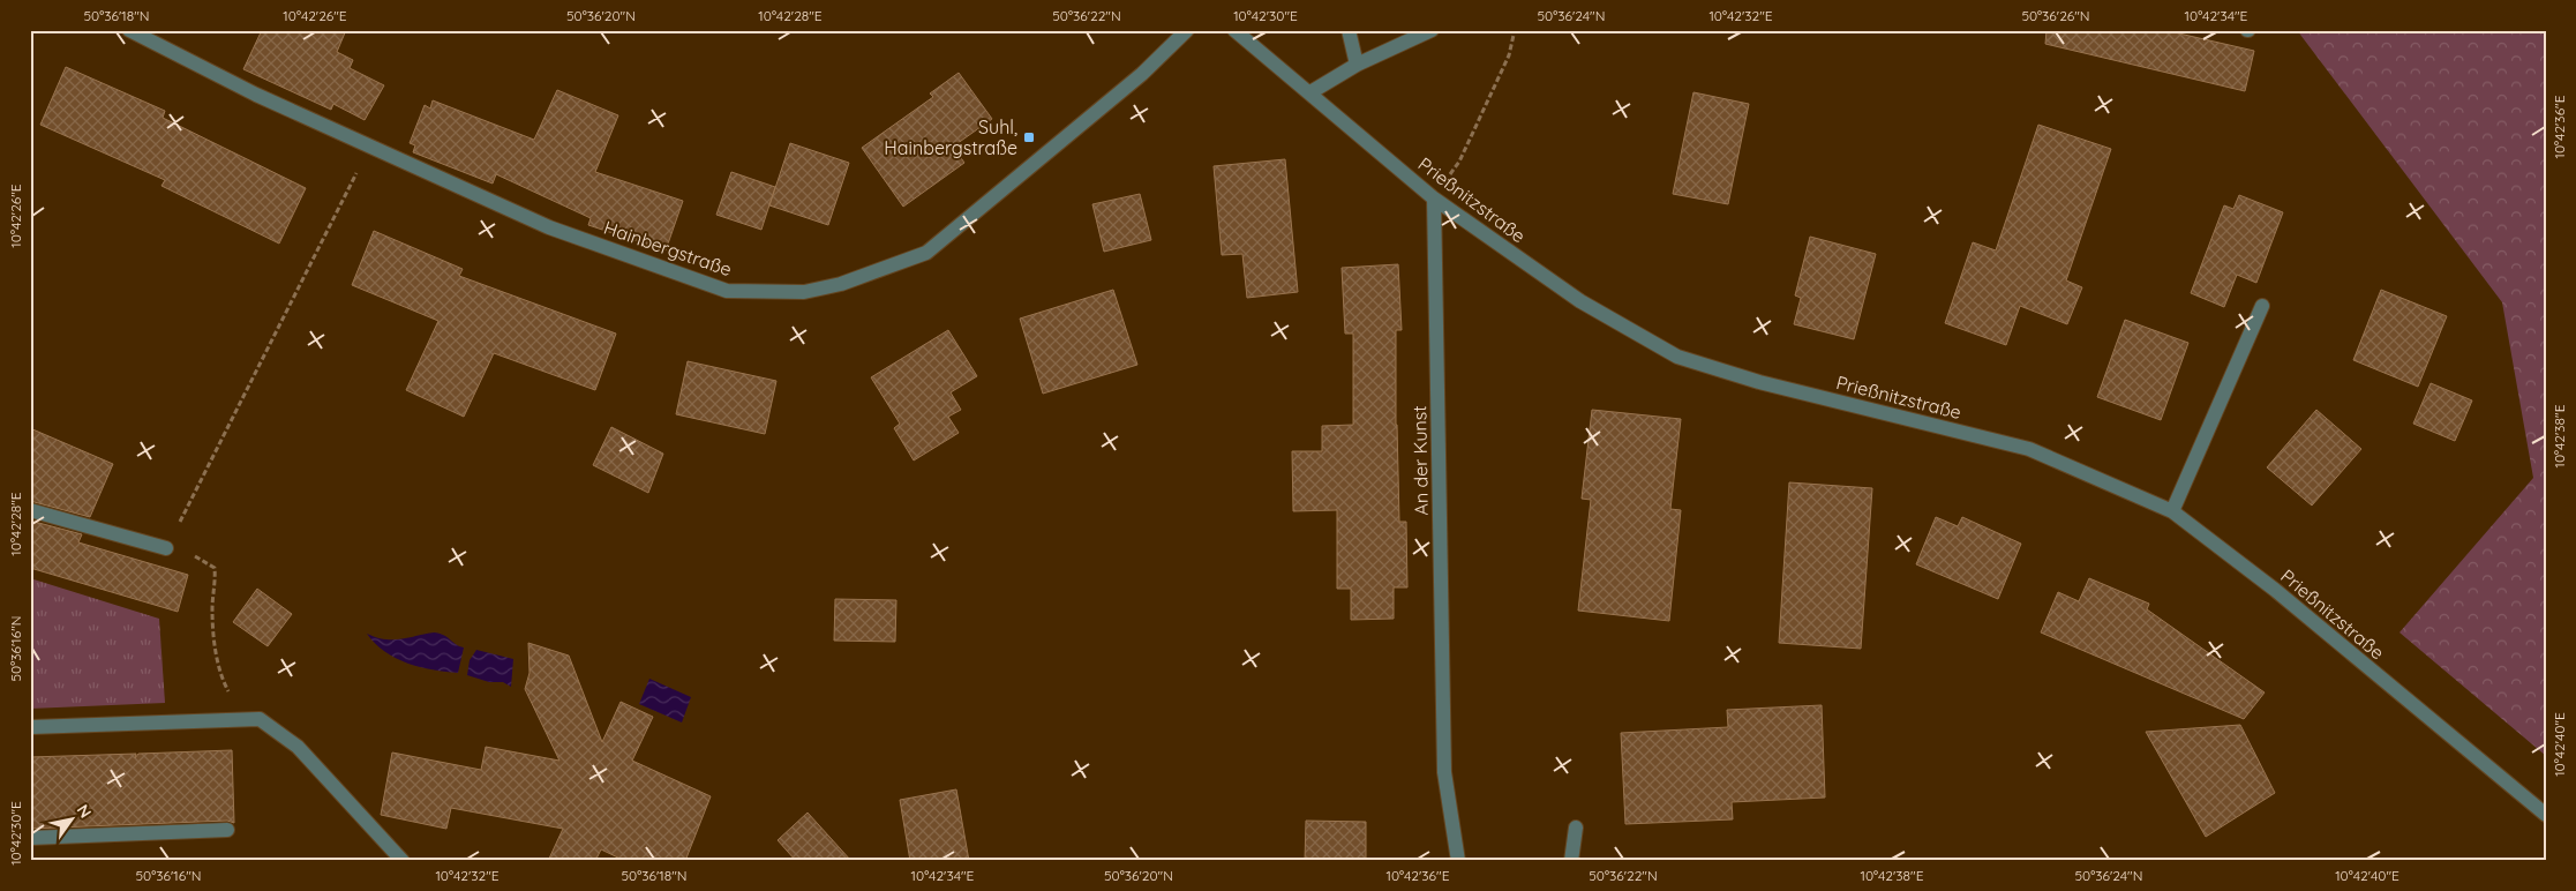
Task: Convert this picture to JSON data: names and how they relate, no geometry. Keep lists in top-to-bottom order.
{
  "streets": {
    "street": ["Prießnitzstraße", "Hainbergstraße", "An der Kunst"]
  },
  "crossings": [
    ["Prießnitzstraße", "An der Kunst"]
  ],
  "places": {
    "transit": ["Suhl, Hainbergstraße"]
  },
  "north": "top right",
  "coordinates": [
    "50°36'18\"N",
    "10°42'26\"E",
    "50°36'20\"N",
    "10°42'28\"E",
    "50°36'22\"N",
    "10°42'30\"E",
    "50°36'24\"N",
    "10°42'32\"E",
    "50°36'26\"N",
    "10°42'34\"E",
    "10°42'36\"E",
    "10°42'38\"E",
    "50°36'16\"N",
    "10°42'40\"E"
  ]
}
